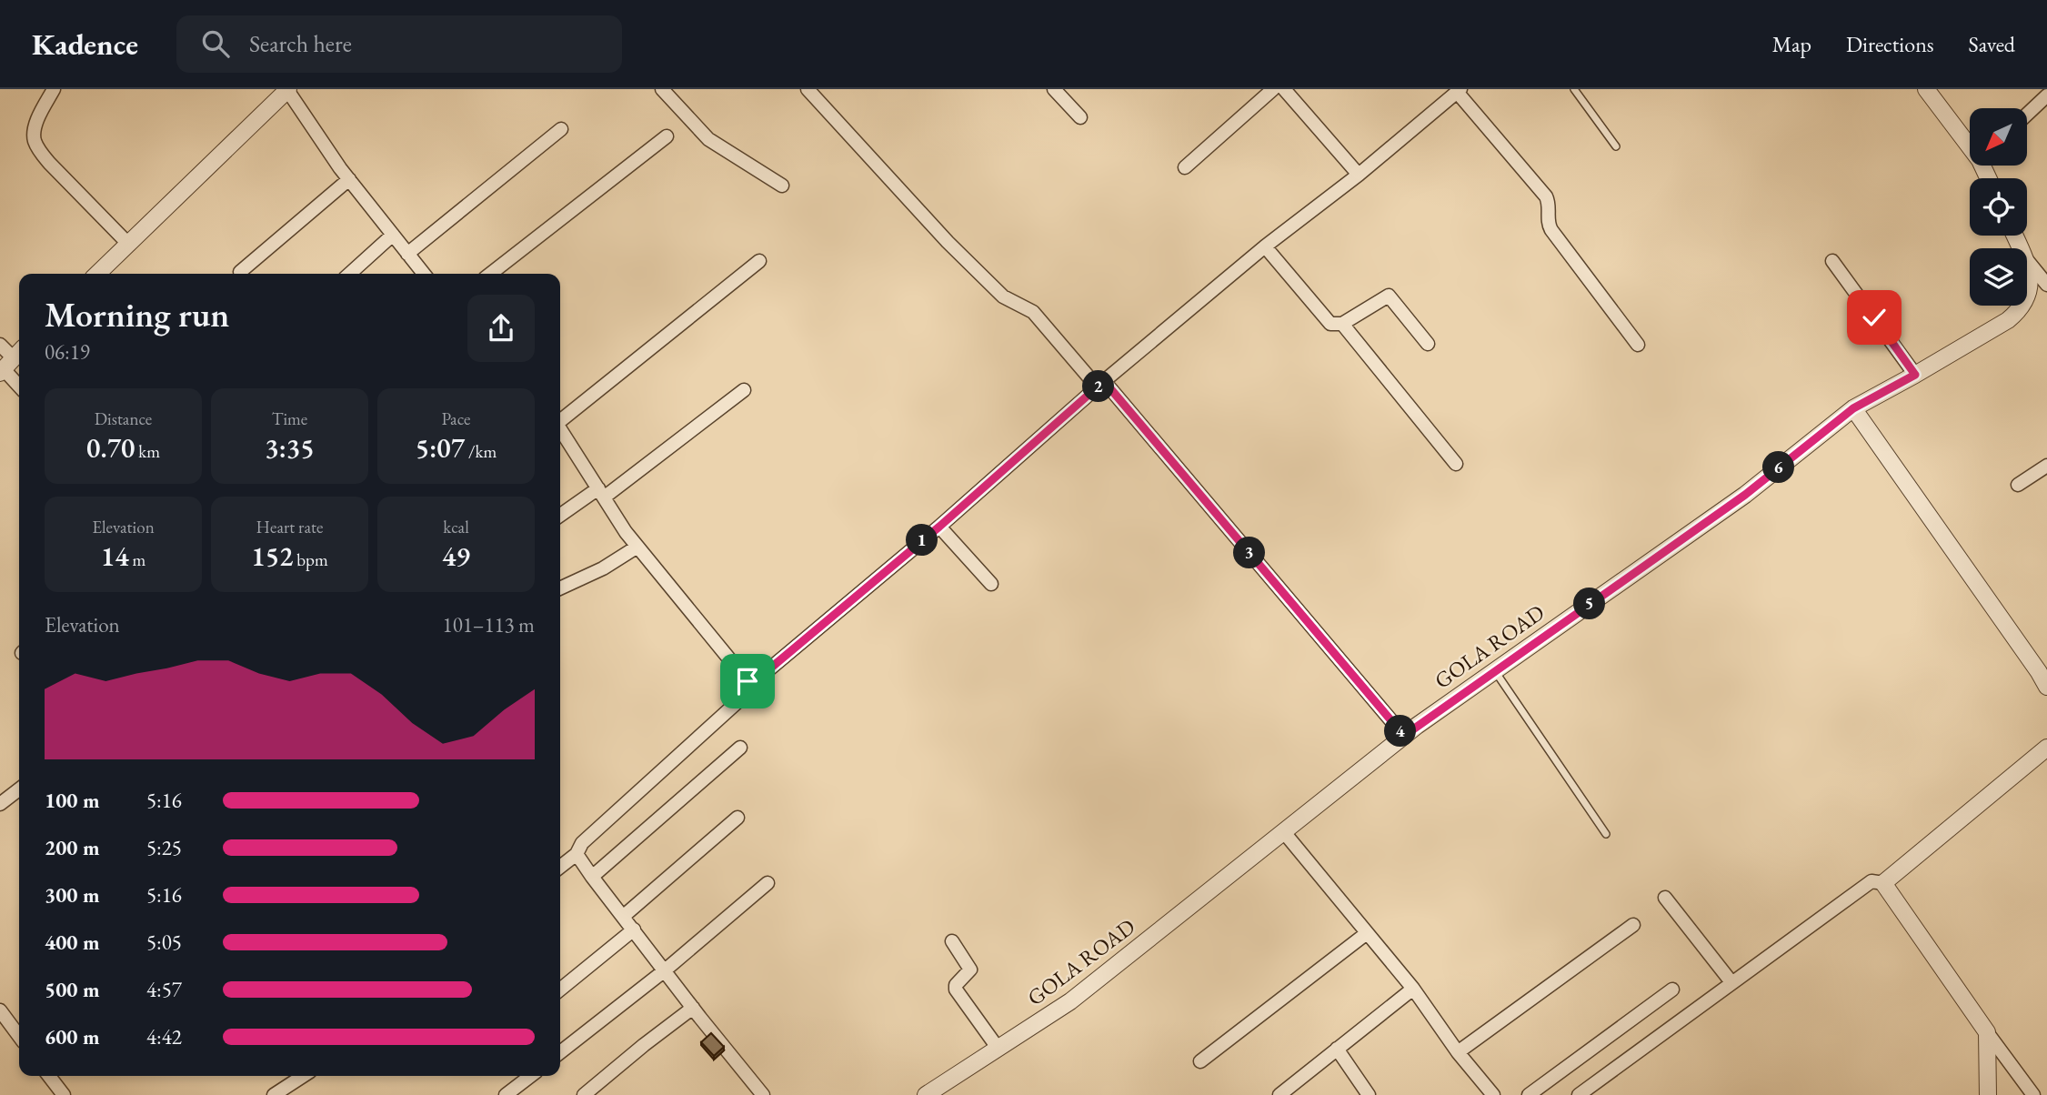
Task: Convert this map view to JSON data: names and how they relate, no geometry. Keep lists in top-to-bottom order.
{
  "streets": {
    "street": ["GOLA ROAD"]
  },
  "north": "bottom left",
  "page": {
    "header": "Kadence",
    "search": "Search here",
    "nav": ["Map", "Directions", "Saved"],
    "heading": ["Morning run", "06:19"],
    "pins": [
      "2",
      "6",
      "1",
      "3",
      "5",
      "4"
    ],
    "stats": [
      ["Distance", "0.70 km"],
      ["Time", "3:35"],
      ["Pace", "5:07 /km"],
      ["Elevation", "14 m"],
      ["Heart rate", "152 bpm"],
      ["kcal", "49"]
    ],
    "chart": ["Elevation", "101–113 m"],
    "list": [
      {
        "name": "100 m",
        "note": "5:16"
      },
      {
        "name": "200 m",
        "note": "5:25"
      },
      {
        "name": "300 m",
        "note": "5:16"
      },
      {
        "name": "400 m",
        "note": "5:05"
      },
      {
        "name": "500 m",
        "note": "4:57"
      },
      {
        "name": "600 m",
        "note": "4:42"
      }
    ]
  }
}
